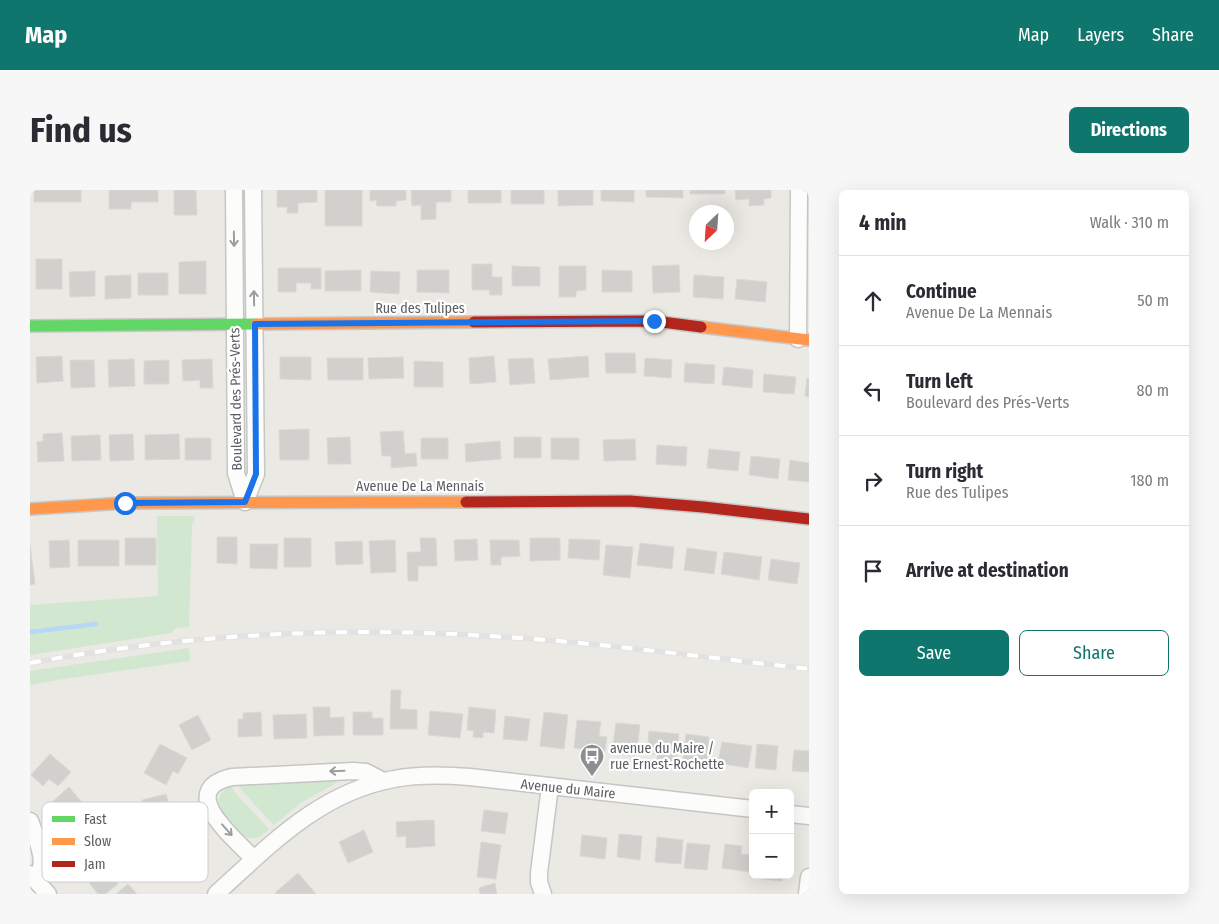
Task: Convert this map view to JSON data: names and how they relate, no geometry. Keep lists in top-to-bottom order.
{
  "streets": {
    "street": [
      "Rue des Tulipes",
      "Boulevard des Prés-Verts",
      "Avenue De La Mennais",
      "Avenue du Maire"
    ]
  },
  "crossings": [
    ["Rue des Tulipes", "Boulevard des Prés-Verts"],
    ["Boulevard des Prés-Verts", "Avenue De La Mennais"]
  ],
  "places": {
    "bus stop": ["avenue du Maire / rue Ernest-Rochette"]
  },
  "legend": ["Fast", "Slow", "Jam"],
  "north": "bottom left",
  "page": {
    "header": "Map",
    "nav": ["Map", "Layers", "Share"],
    "buttons": [
      "Directions",
      ["Save", "Share"]
    ],
    "title": "Find us",
    "heading": ["4 min", "Walk · 310 m"],
    "list": [
      ["Continue", "Avenue De La Mennais", "50 m"],
      ["Turn left", "Boulevard des Prés-Verts", "80 m"],
      ["Turn right", "Rue des Tulipes", "180 m"],
      "Arrive at destination"
    ],
    "map_buttons": ["+", "−"]
  }
}
